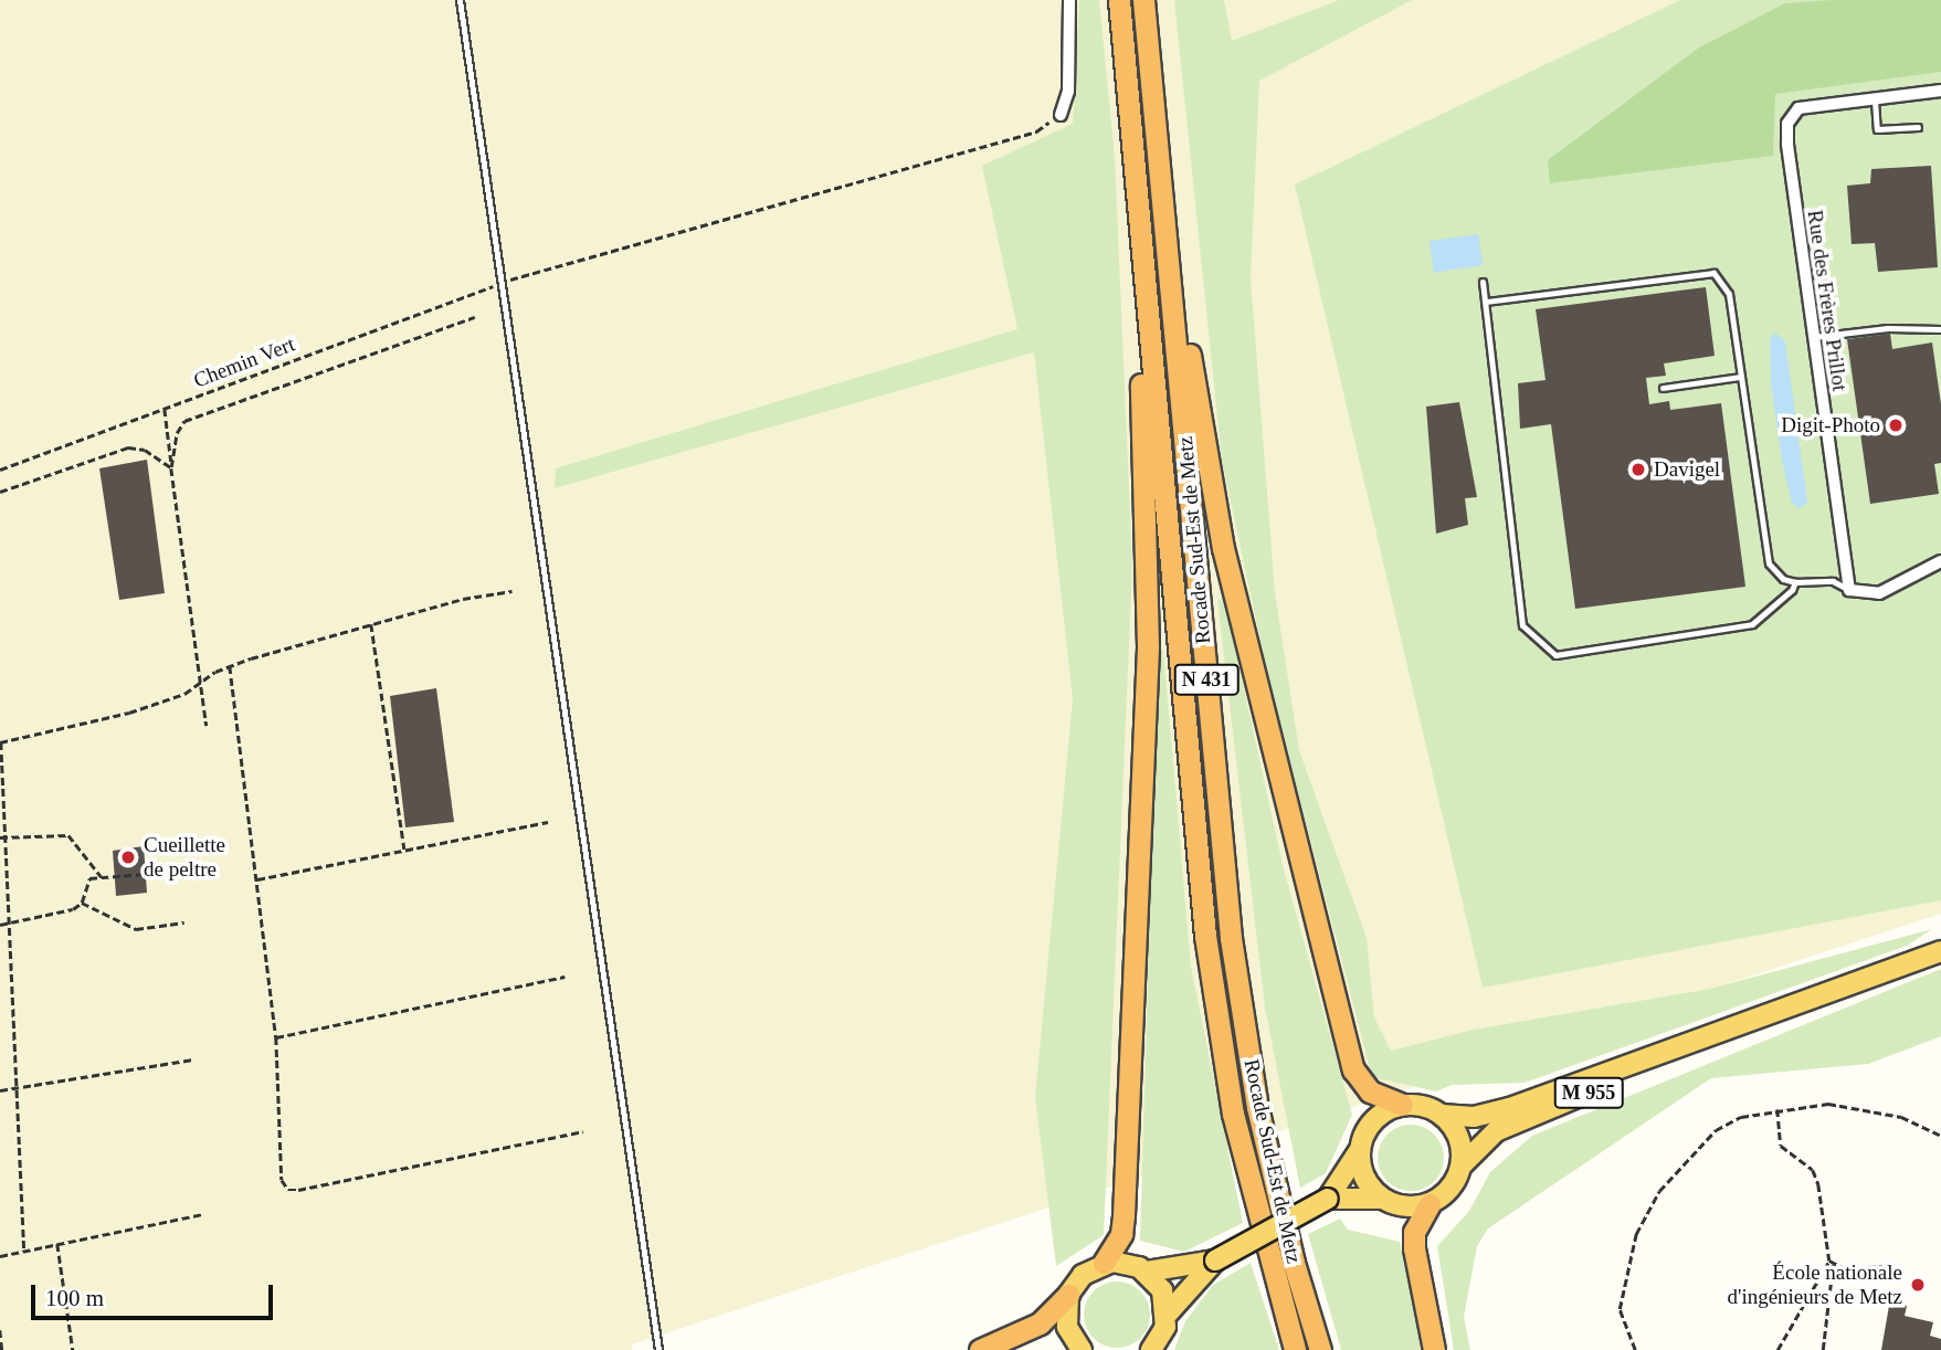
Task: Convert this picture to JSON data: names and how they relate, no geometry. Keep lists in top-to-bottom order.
{
  "streets": {
    "highway": ["Rocade Sud-Est de Metz", "N 431"],
    "main road": ["M 955"],
    "street": ["Rue des Frères Prillot"],
    "path": ["Chemin Vert"]
  },
  "places": [
    "Digit-Photo",
    "Davigel",
    "Cueillette de peltre",
    "École nationale d'ingénieurs de Metz"
  ],
  "scale_bar": "100 m"
}
